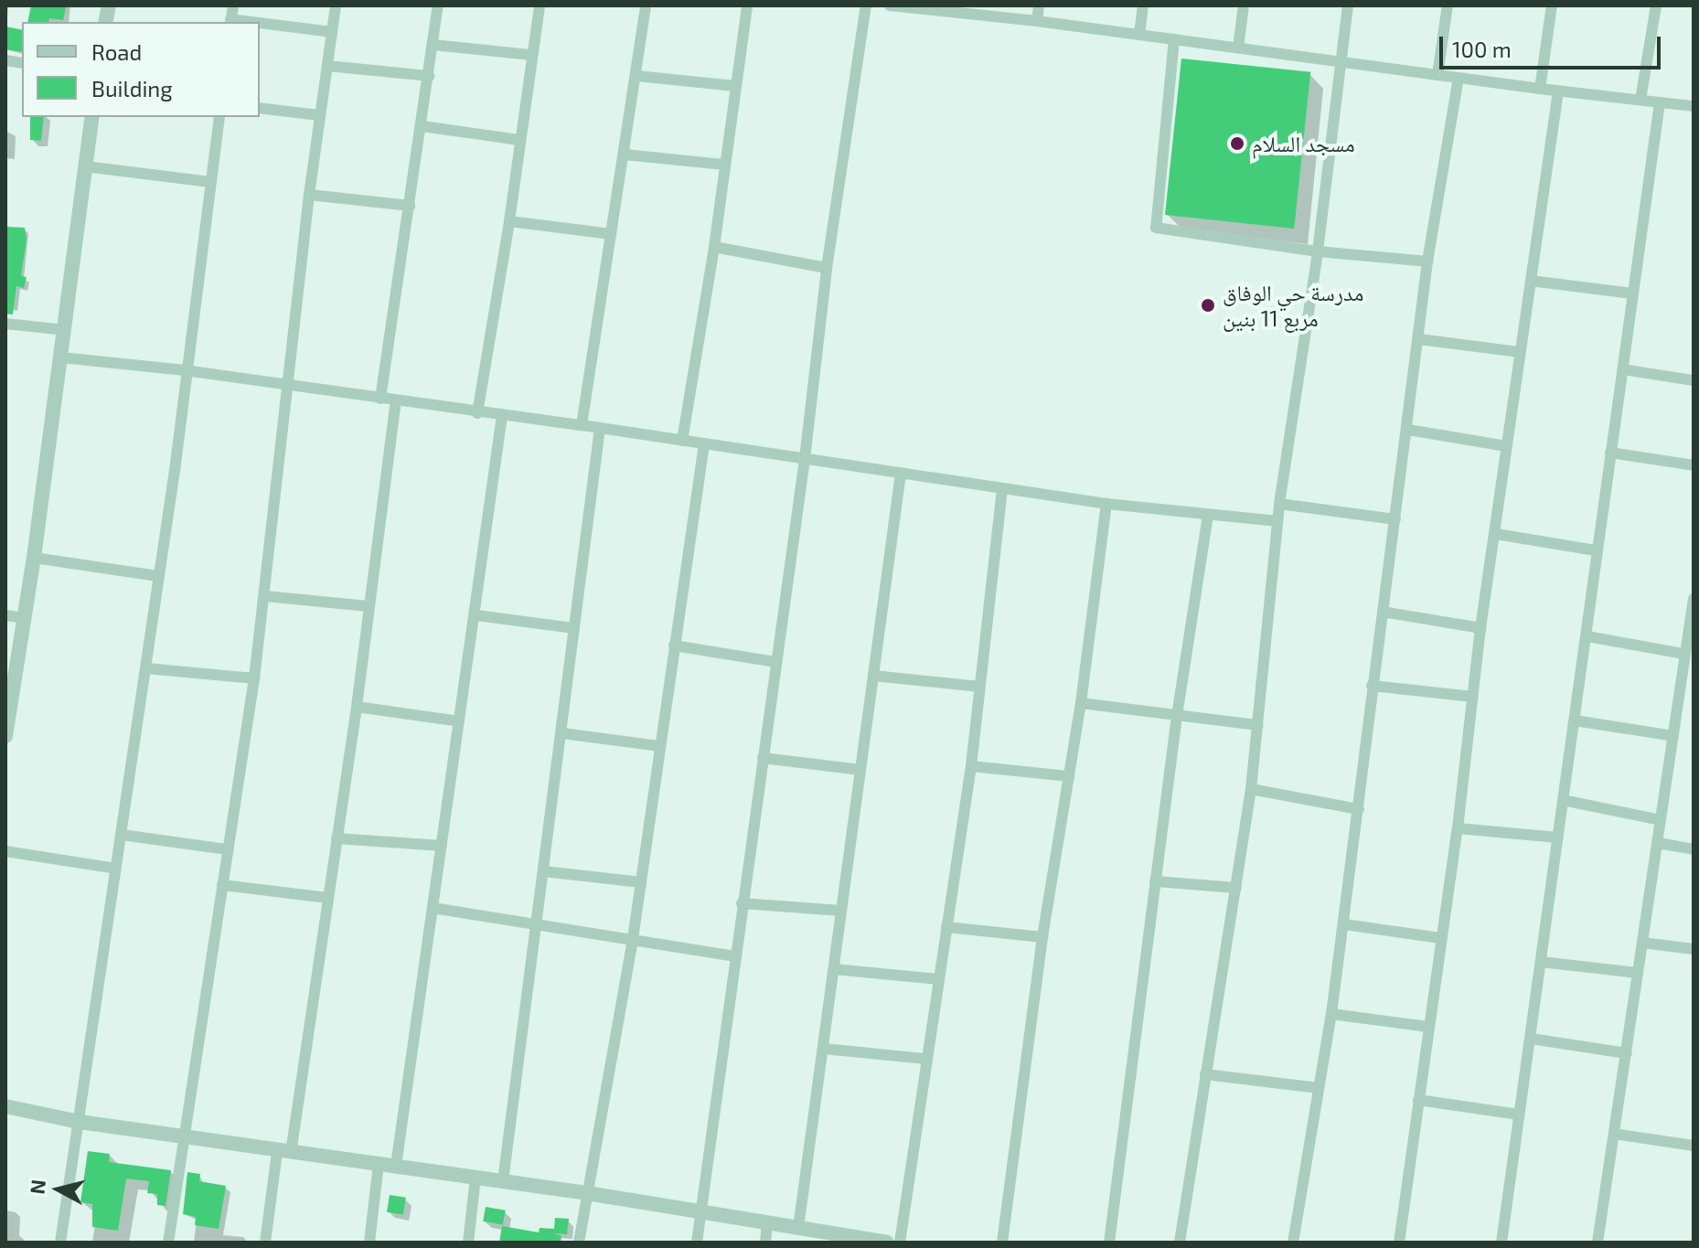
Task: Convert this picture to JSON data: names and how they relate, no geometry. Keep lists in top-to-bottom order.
{
  "places": ["مسجد السلام", "مدرسة حي الوفاق مربع 11 بنين"],
  "legend": ["Road", "Building"],
  "scale_bar": "100 m",
  "north": "left"
}
